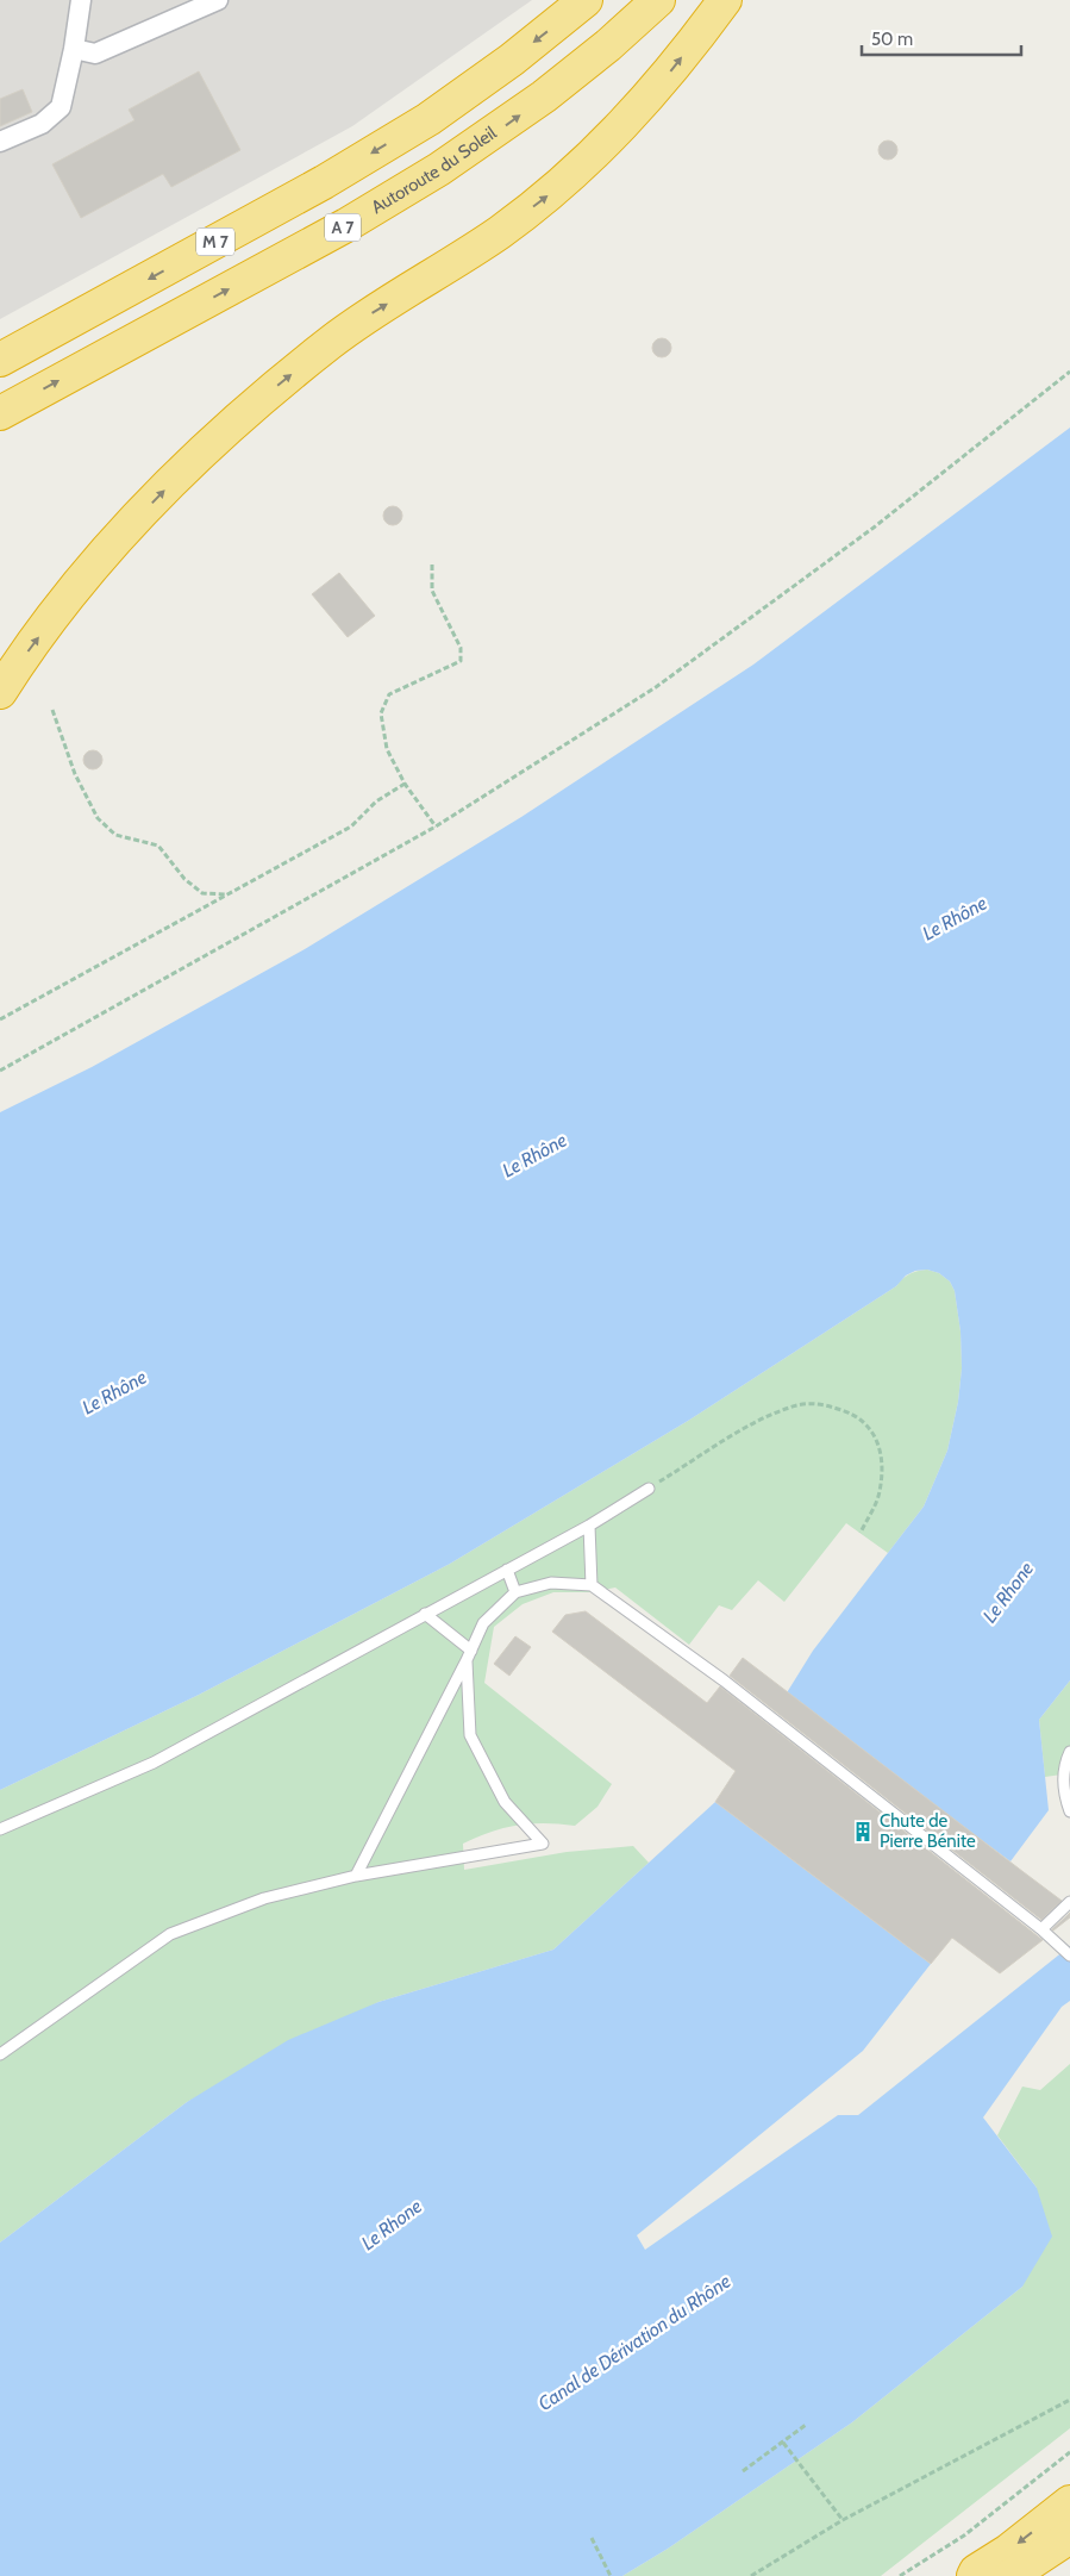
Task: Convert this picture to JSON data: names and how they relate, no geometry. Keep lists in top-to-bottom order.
{
  "streets": {
    "highway": ["Autoroute du Soleil", "A 7", "M 7"]
  },
  "water": ["Le Rhône", "Le Rhone", "Canal de Dérivation du Rhône"],
  "places": {
    "building": ["Chute de Pierre Bénite"]
  },
  "scale_bar": "50 m"
}
